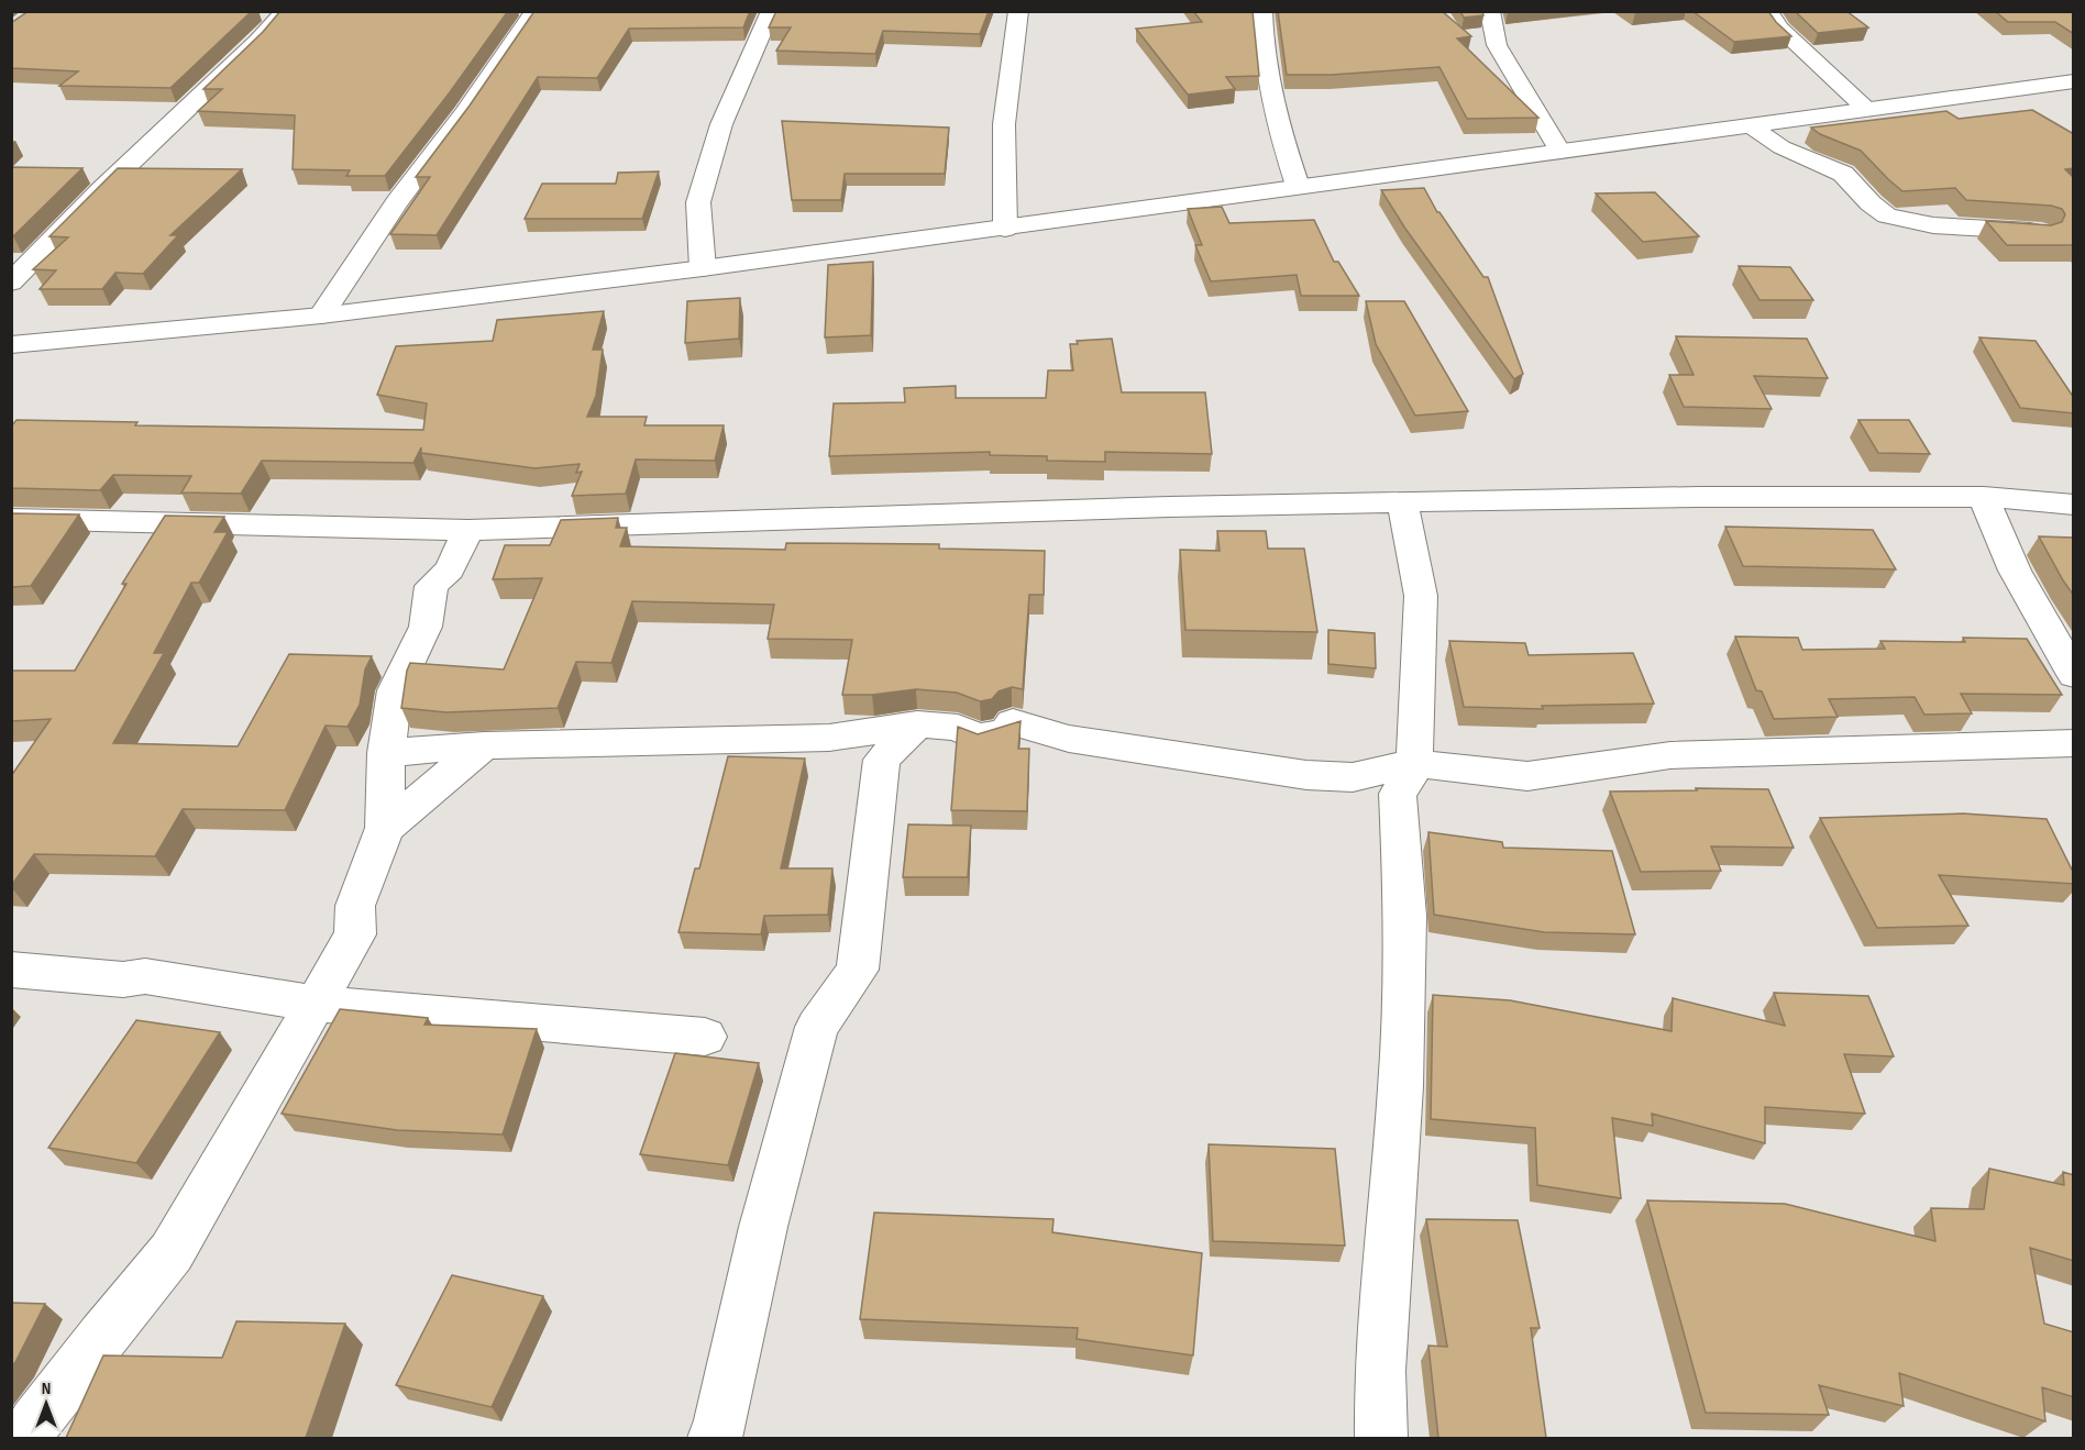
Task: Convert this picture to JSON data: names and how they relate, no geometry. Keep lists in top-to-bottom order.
{
  "north": "top"
}
